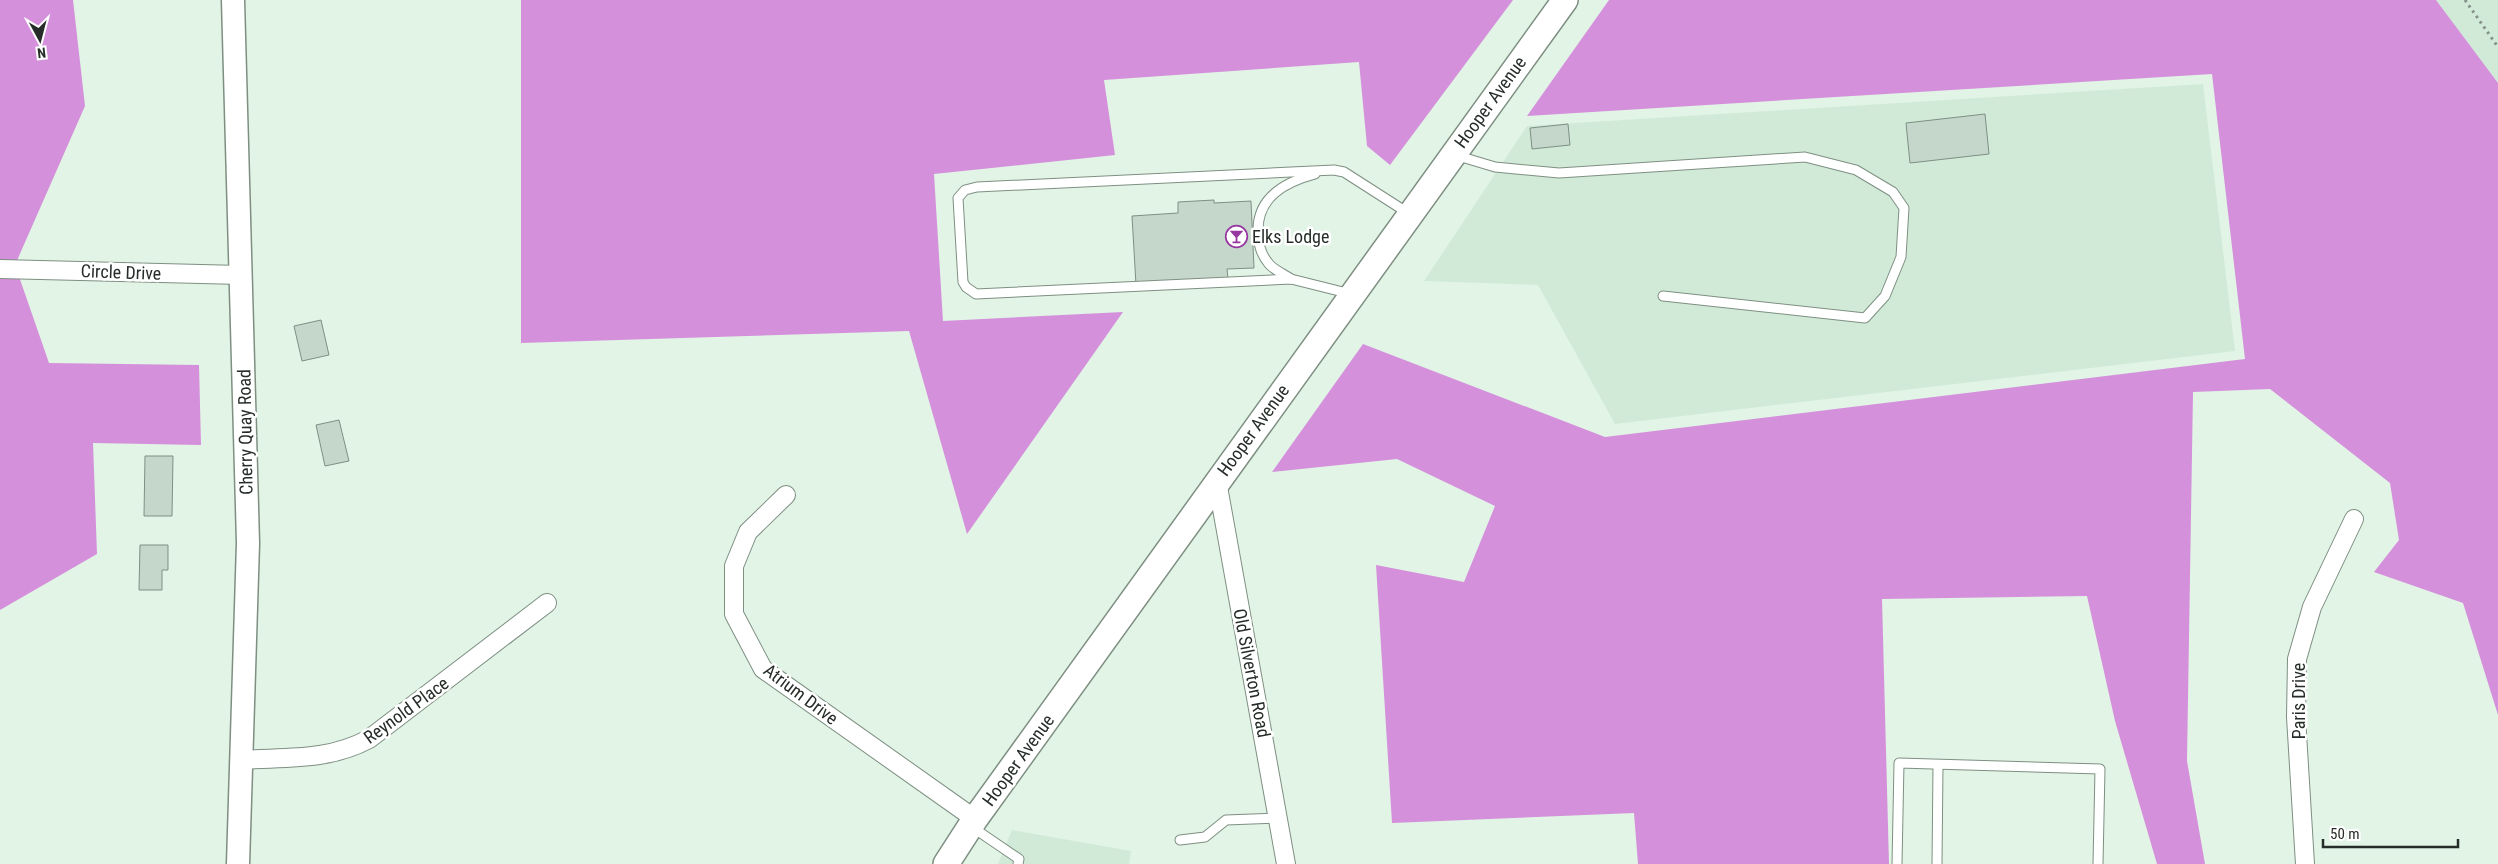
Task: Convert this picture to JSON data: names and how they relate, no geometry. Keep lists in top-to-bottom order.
{
  "streets": {
    "main road": ["Hooper Avenue"],
    "street": [
      "Circle Drive",
      "Cherry Quay Road",
      "Old Silverton Road",
      "Atrium Drive",
      "Paris Drive",
      "Reynold Place"
    ]
  },
  "crossings": [
    ["Hooper Avenue", "Old Silverton Road"],
    ["Hooper Avenue", "Atrium Drive"],
    ["Circle Drive", "Cherry Quay Road"],
    ["Cherry Quay Road", "Reynold Place"]
  ],
  "places": {
    "bar": ["Elks Lodge"]
  },
  "scale_bar": "50 m",
  "north": "bottom"
}
